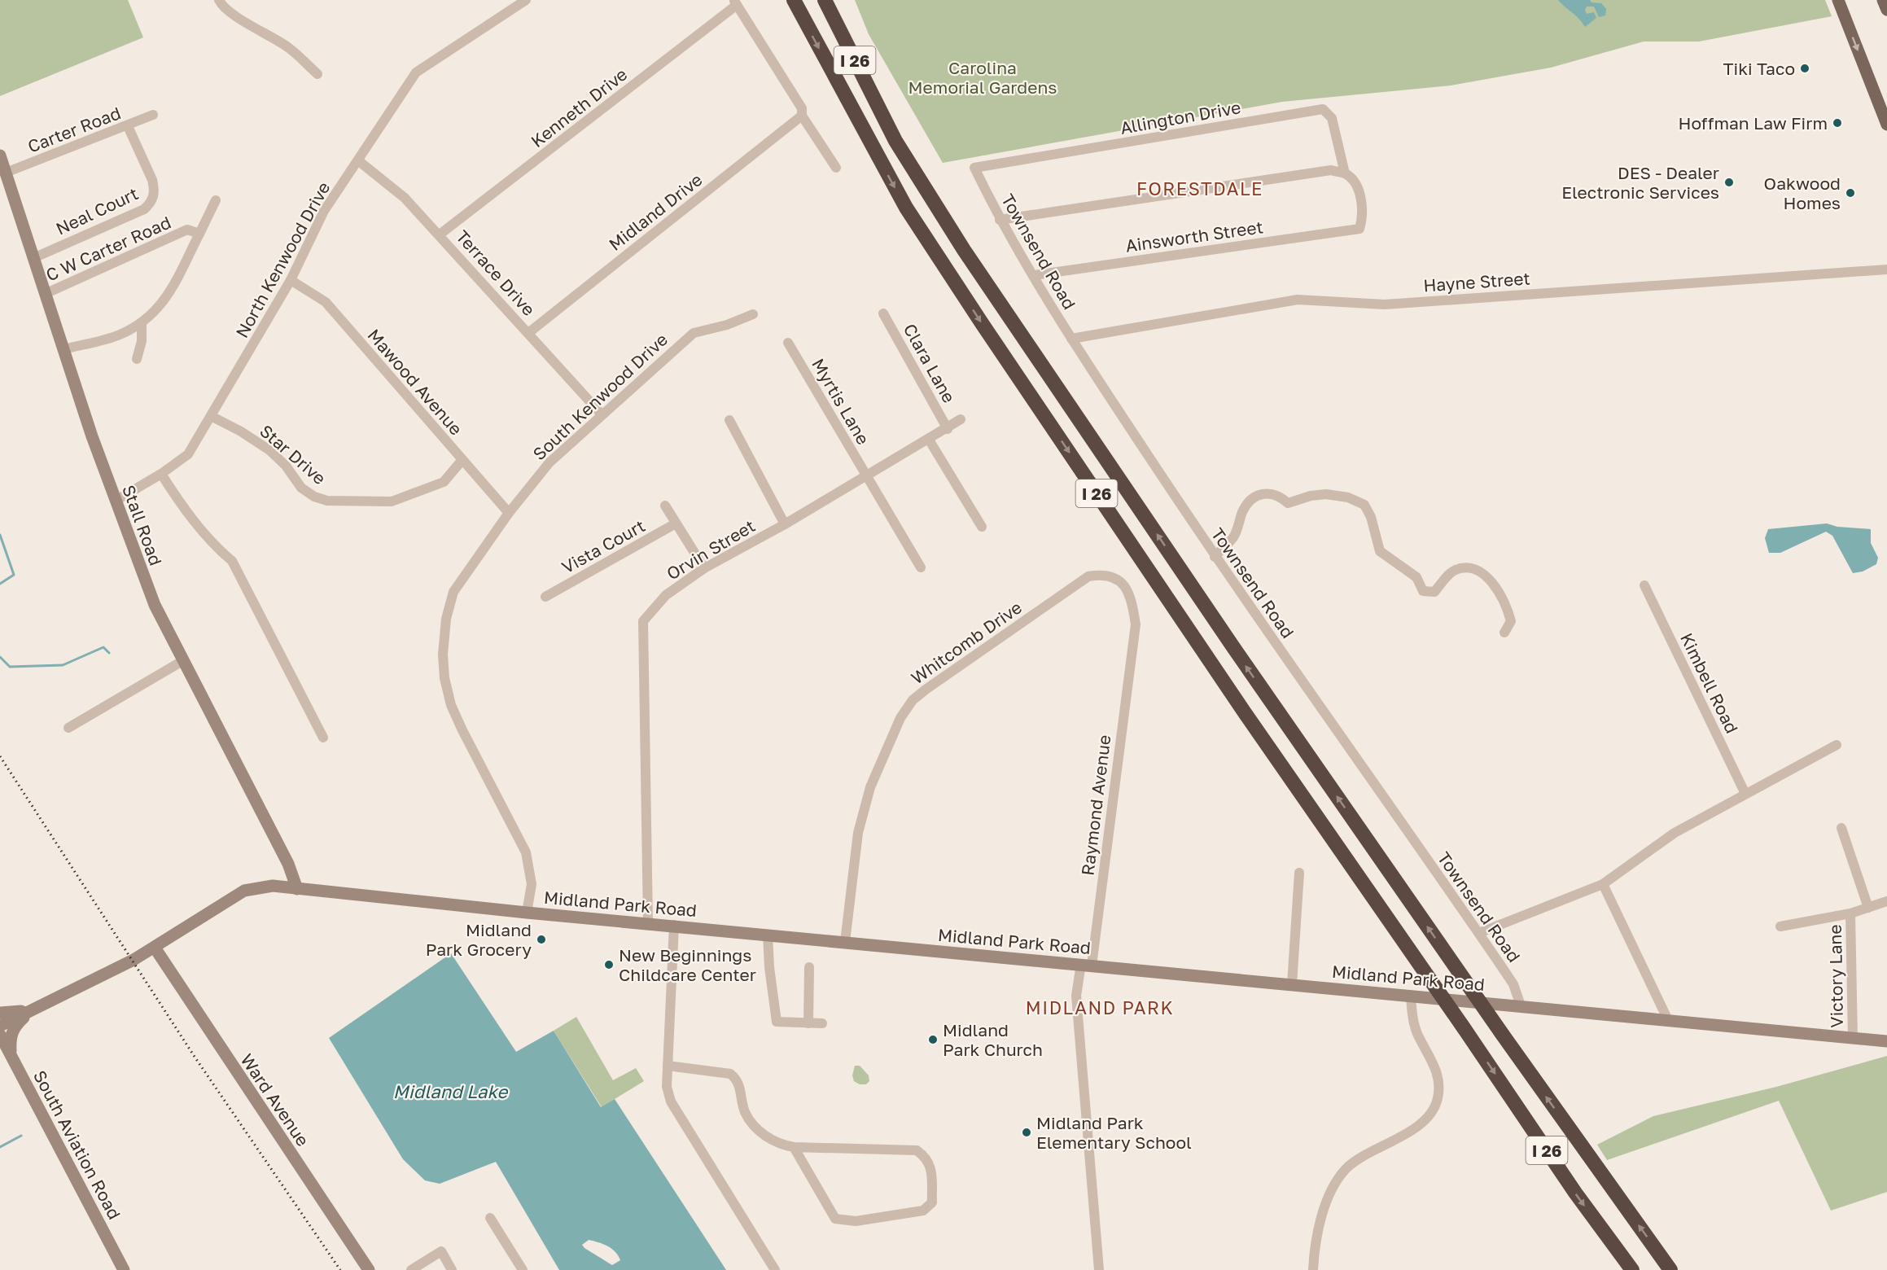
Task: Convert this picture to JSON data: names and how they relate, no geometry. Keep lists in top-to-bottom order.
{
  "streets": {
    "highway": ["I 26"],
    "street": [
      "Kenneth Drive",
      "Allington Drive",
      "Carter Road",
      "Neal Court",
      "Midland Drive",
      "Ainsworth Street",
      "C W Carter Road",
      "Townsend Road",
      "North Kenwood Drive",
      "Terrace Drive",
      "Hayne Street",
      "Clara Lane",
      "Mawood Avenue",
      "South Kenwood Drive",
      "Myrtis Lane",
      "Star Drive",
      "Stall Road",
      "Vista Court",
      "Orvin Street",
      "Whitcomb Drive",
      "Kimbell Road",
      "Raymond Avenue",
      "Midland Park Road",
      "Victory Lane",
      "Ward Avenue",
      "South Aviation Road"
    ]
  },
  "crossings": [
    ["Kenneth Drive", "Terrace Drive"],
    ["Allington Drive", "Ainsworth Street"],
    ["Allington Drive", "Townsend Road"],
    ["Carter Road", "Neal Court"],
    ["Carter Road", "Stall Road"],
    ["Neal Court", "Stall Road"],
    ["Midland Drive", "Terrace Drive"],
    ["Ainsworth Street", "Townsend Road"],
    ["C W Carter Road", "Stall Road"],
    ["Townsend Road", "Hayne Street"],
    ["Townsend Road", "Midland Park Road"],
    ["North Kenwood Drive", "Terrace Drive"],
    ["North Kenwood Drive", "Mawood Avenue"],
    ["North Kenwood Drive", "Star Drive"],
    ["North Kenwood Drive", "Stall Road"],
    ["Terrace Drive", "South Kenwood Drive"],
    ["Clara Lane", "Orvin Street"],
    ["Mawood Avenue", "South Kenwood Drive"],
    ["Mawood Avenue", "Star Drive"],
    ["South Kenwood Drive", "Midland Park Road"],
    ["Myrtis Lane", "Orvin Street"],
    ["Stall Road", "Midland Park Road"],
    ["Orvin Street", "Midland Park Road"],
    ["Whitcomb Drive", "Raymond Avenue"],
    ["Whitcomb Drive", "Midland Park Road"],
    ["Raymond Avenue", "Midland Park Road"],
    ["Midland Park Road", "Victory Lane"],
    ["Midland Park Road", "Ward Avenue"]
  ],
  "districts": ["FORESTDALE", "MIDLAND PARK"],
  "water": ["Midland Lake"],
  "parks": ["Carolina Memorial Gardens"],
  "places": [
    "Tiki Taco",
    "Hoffman Law Firm",
    "DES - Dealer Electronic Services",
    "Oakwood Homes",
    "Midland Park Grocery",
    "New Beginnings Childcare Center",
    "Midland Park Church",
    "Midland Park Elementary School"
  ]
}
